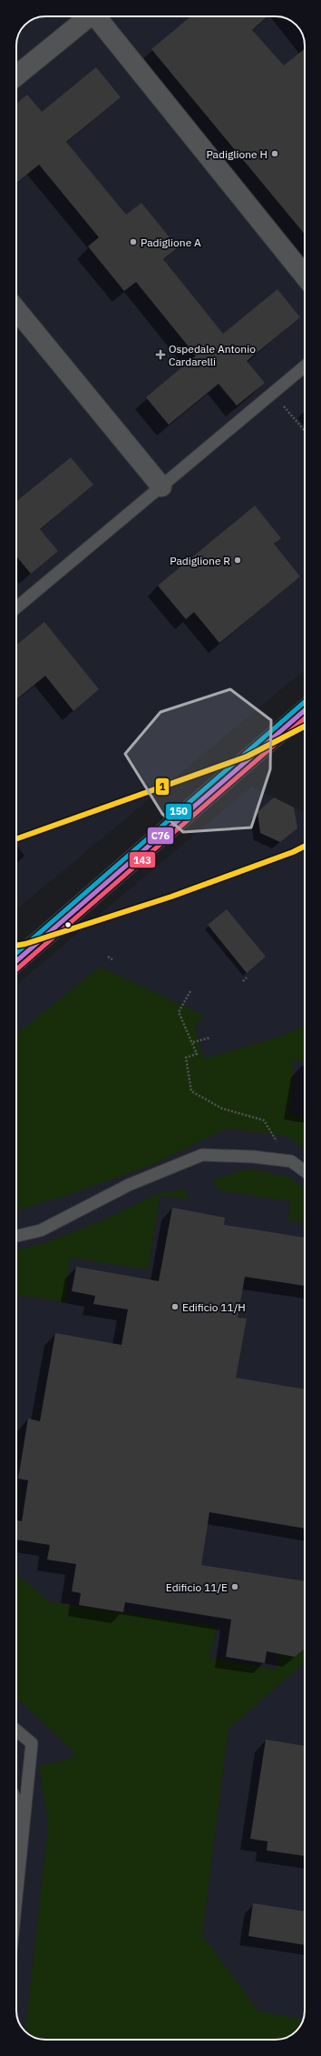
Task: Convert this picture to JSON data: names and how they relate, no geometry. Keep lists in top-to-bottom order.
{
  "places": {
    "other": [
      "Padiglione H",
      "Padiglione A",
      "Padiglione R",
      "Edificio 11/H",
      "Edificio 11/E"
    ],
    "health": ["Ospedale Antonio Cardarelli"]
  },
  "lines": [
    "transit line 150",
    "transit line C76",
    "transit line 143",
    "transit line 1"
  ]
}
